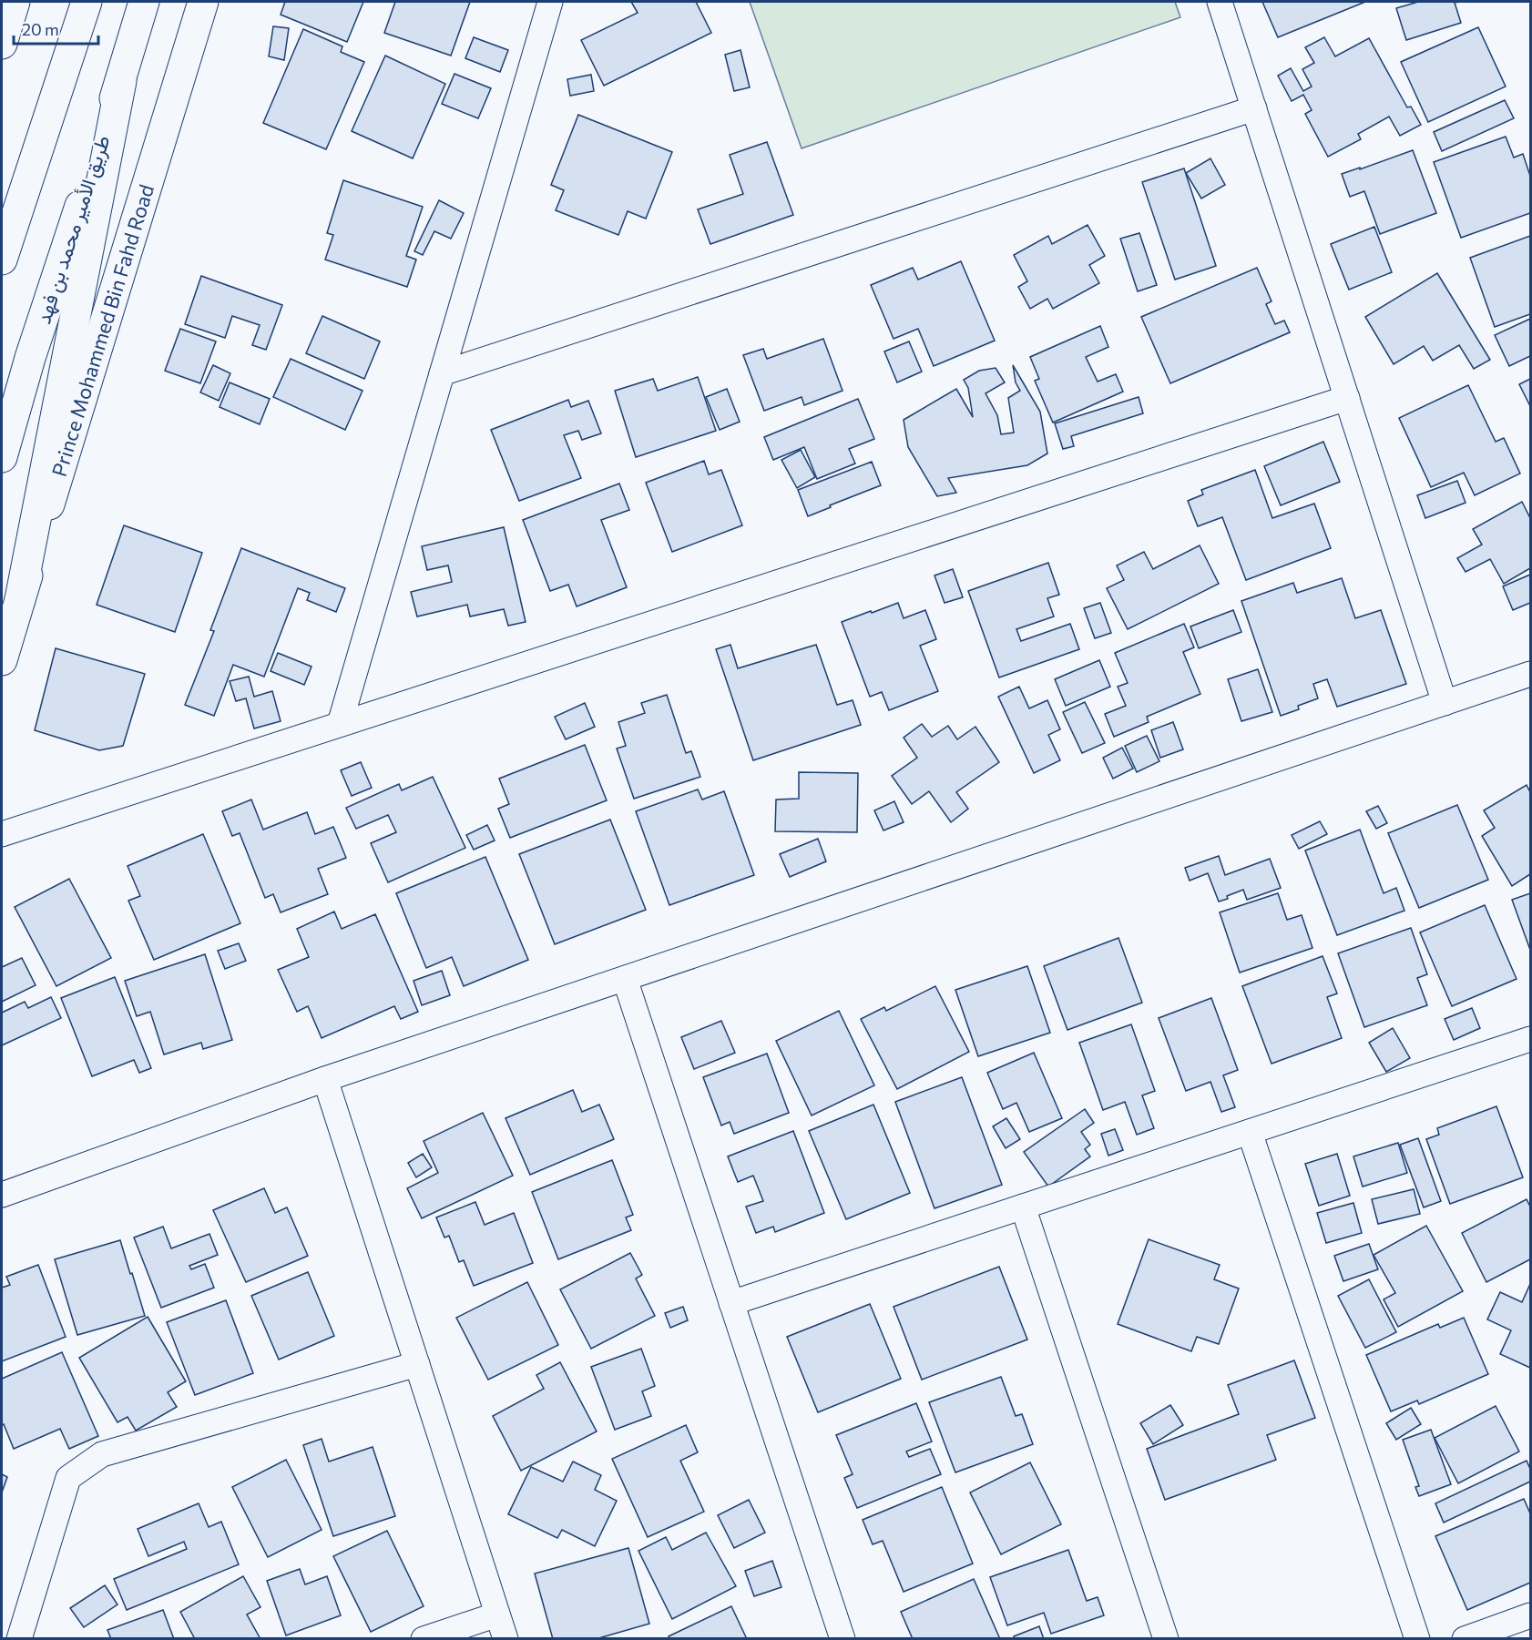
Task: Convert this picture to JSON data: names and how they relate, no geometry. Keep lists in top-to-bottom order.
{
  "streets": {
    "main road": ["طريق الأمير محمد بن فهد", "Prince Mohammed Bin Fahd Road"]
  },
  "scale_bar": "20 m"
}
